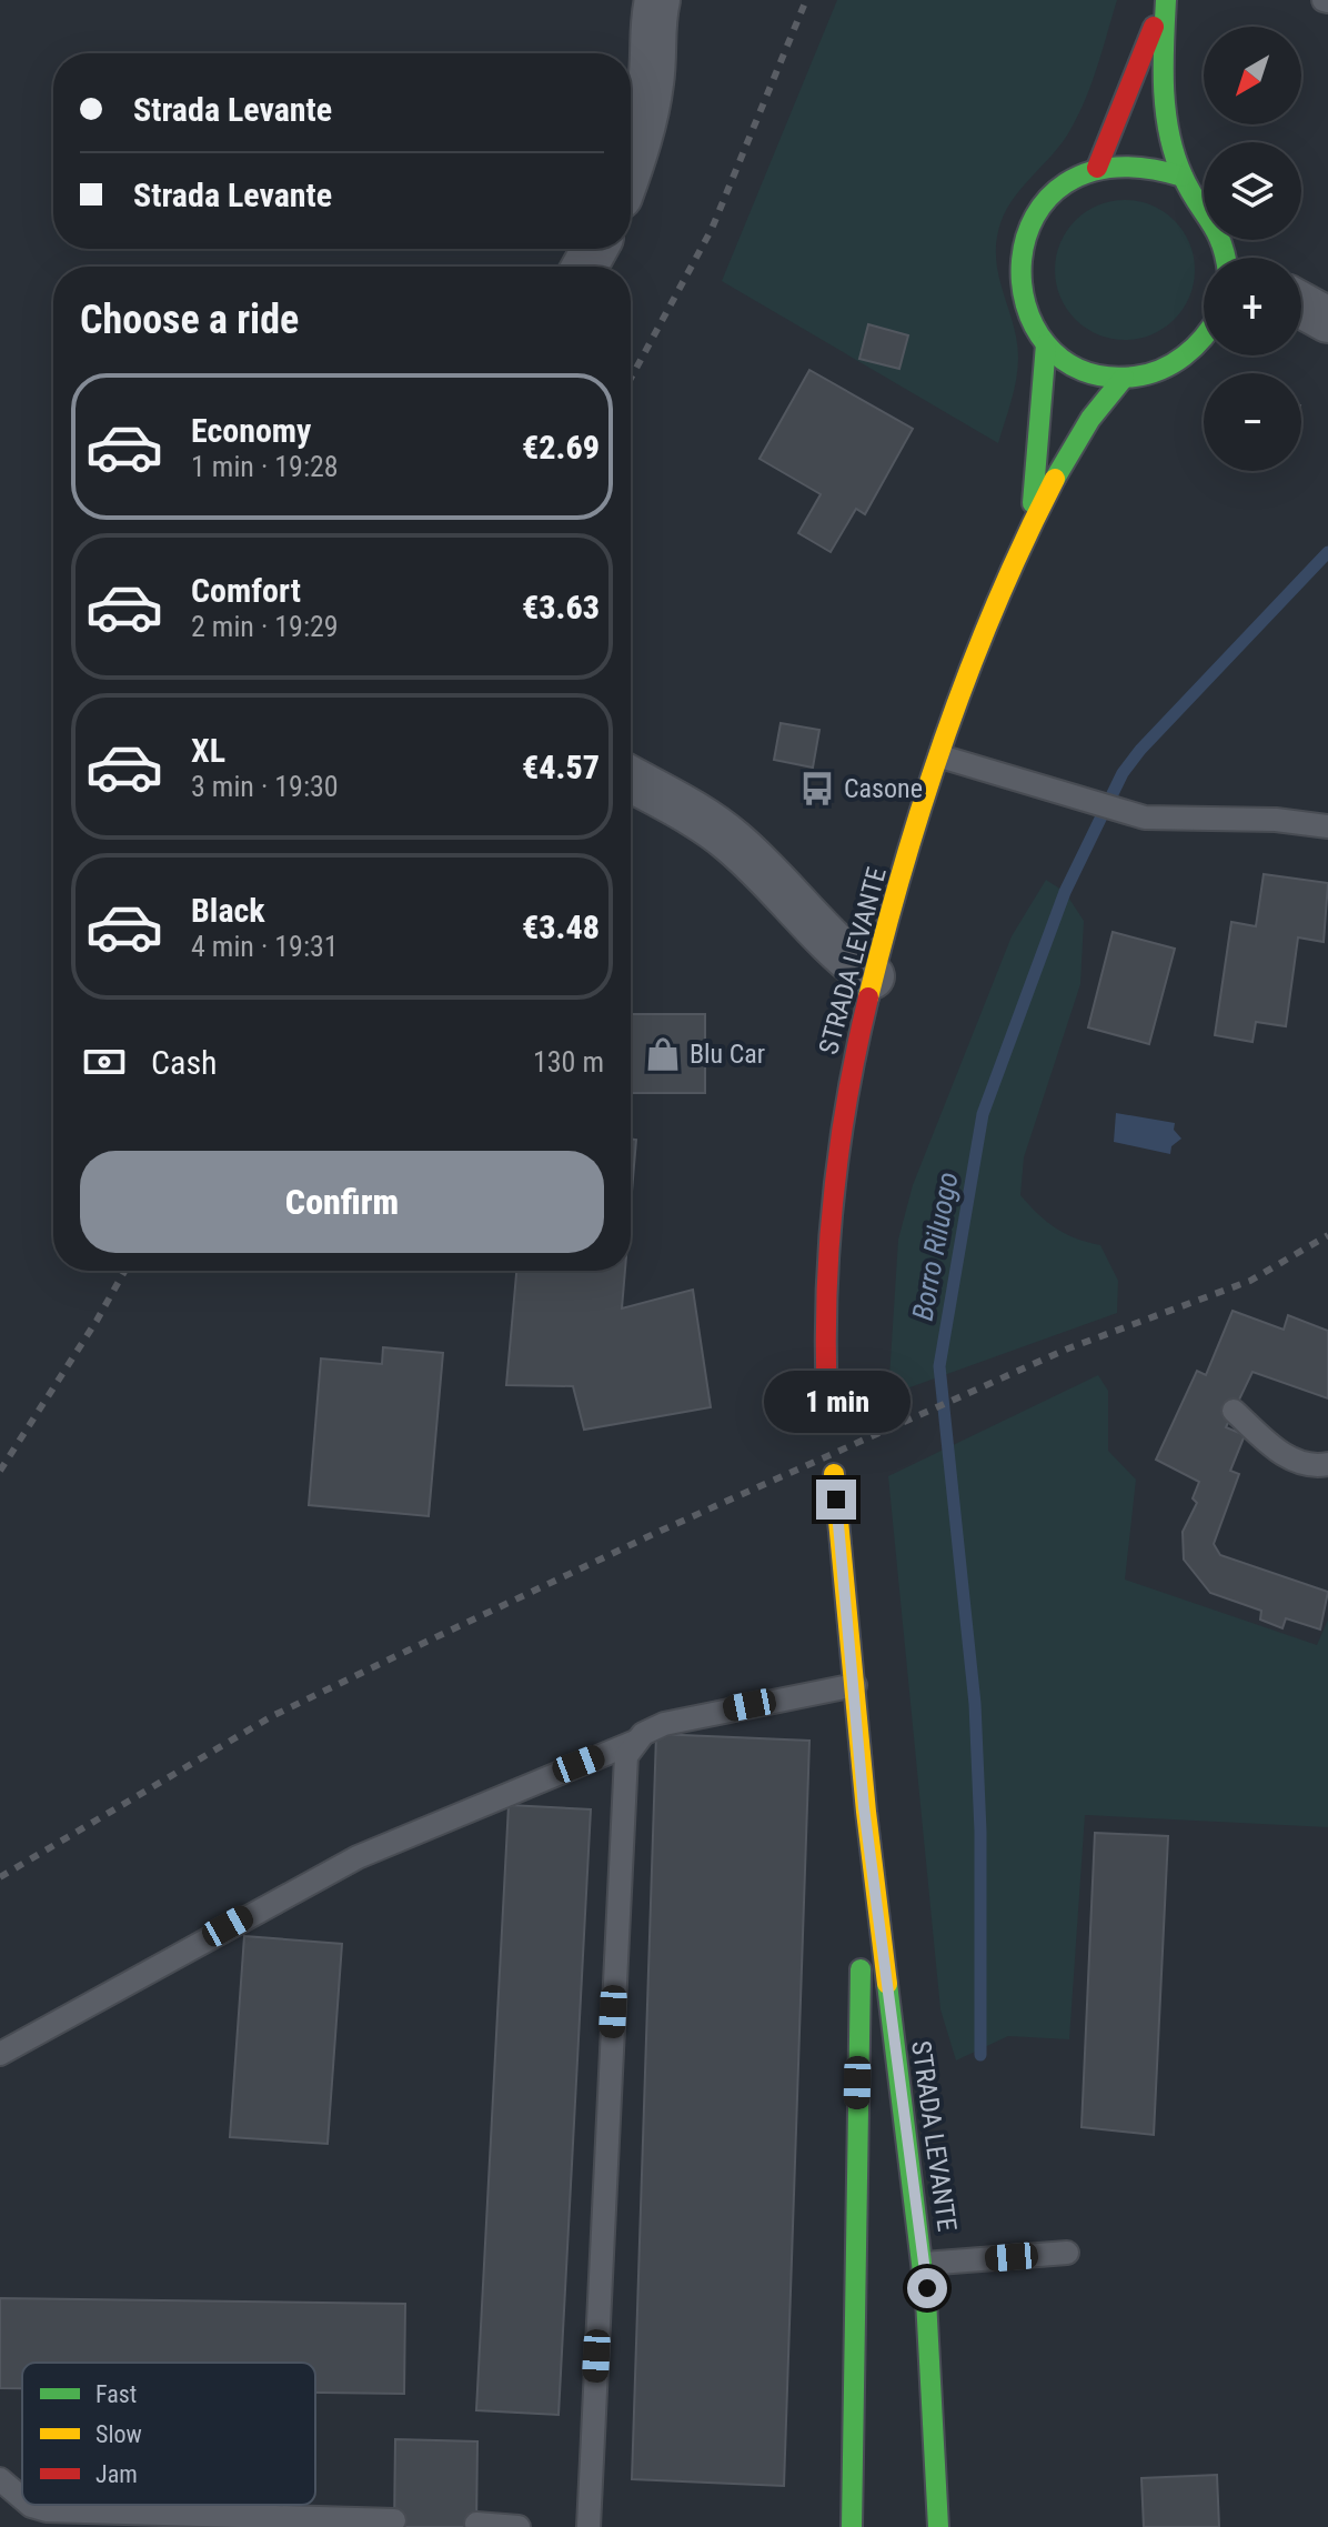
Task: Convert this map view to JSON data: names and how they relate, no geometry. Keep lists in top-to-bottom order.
{
  "streets": {
    "main road": ["STRADA LEVANTE"]
  },
  "water": ["Borro Riluogo"],
  "places": {
    "bus stop": ["Casone"],
    "shop": ["Blu Car"]
  },
  "legend": ["Fast", "Slow", "Jam"],
  "north": "bottom left",
  "page": {
    "map_buttons": ["+", "−"],
    "banner": ["Strada Levante", "Strada Levante"],
    "heading": "Choose a ride",
    "list": [
      {
        "name": "Economy",
        "note": "1 min · 19:28",
        "value": "€2.69"
      },
      {
        "name": "Comfort",
        "note": "2 min · 19:29",
        "value": "€3.63"
      },
      {
        "name": "XL",
        "note": "3 min · 19:30",
        "value": "€4.57"
      },
      {
        "name": "Black",
        "note": "4 min · 19:31",
        "value": "€3.48"
      }
    ],
    "pay": ["Cash", "130 m"],
    "buttons": "Confirm",
    "bubble": "1 min"
  }
}
